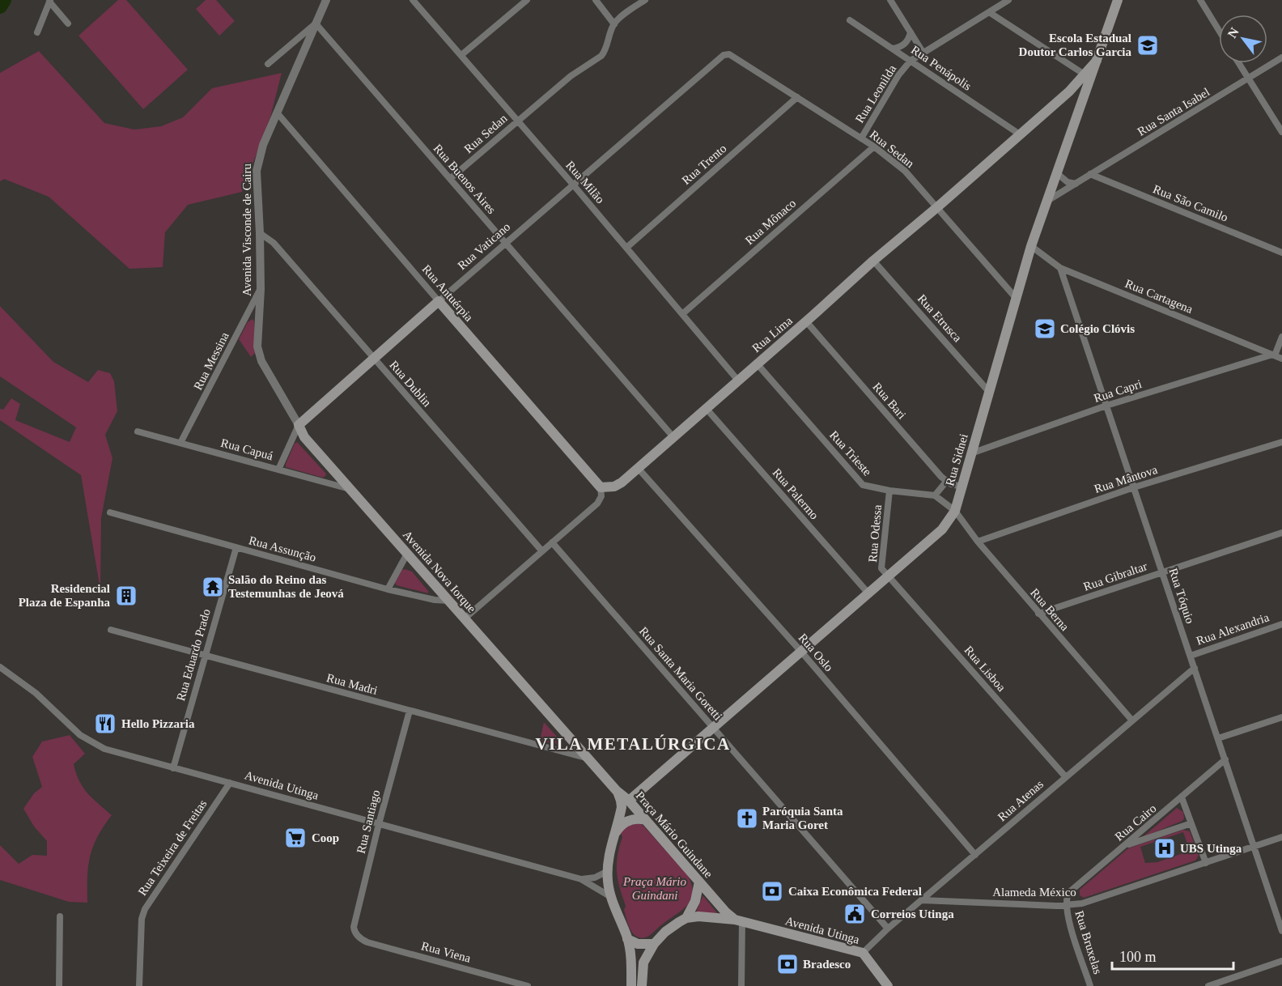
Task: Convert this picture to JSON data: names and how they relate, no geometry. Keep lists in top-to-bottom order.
{
  "streets": {
    "main road": [
      "Rua Vaticano",
      "Rua Antuérpia",
      "Rua Lima",
      "Rua Sidnei",
      "Avenida Nova Iorque",
      "Avenida Utinga",
      "Praça Mário Guindane"
    ],
    "street": [
      "Rua Penápolis",
      "Rua Leonilda",
      "Rua Santa Isabel",
      "Rua Sedan",
      "Rua Trento",
      "Rua Buenos Aires",
      "Rua Milão",
      "Rua São Camilo",
      "Rua Mônaco",
      "Avenida Visconde de Cairu",
      "Rua Cartagena",
      "Rua Etrusca",
      "Rua Messina",
      "Rua Dublin",
      "Rua Capri",
      "Rua Bari",
      "Rua Capuá",
      "Rua Trieste",
      "Rua Mântova",
      "Rua Palermo",
      "Rua Odessa",
      "Rua Assunção",
      "Rua Gibraltar",
      "Rua Tóquio",
      "Rua Berna",
      "Rua Alexandria",
      "Rua Oslo",
      "Rua Eduardo Prado",
      "Rua Lisboa",
      "Rua Santa Maria Goretti",
      "Rua Madri",
      "Rua Atenas",
      "Rua Santiago",
      "Rua Cairo",
      "Rua Teixeira de Freitas",
      "Alameda México",
      "Rua Bruxelas",
      "Rua Viena"
    ]
  },
  "crossings": [
    ["Rua Penápolis", "Rua Leonilda"],
    ["Rua Penápolis", "Rua Lima"],
    ["Rua Leonilda", "Rua Sedan"],
    ["Rua Santa Isabel", "Rua São Camilo"],
    ["Rua Santa Isabel", "Rua Sidnei"],
    ["Rua Sedan", "Rua Trento"],
    ["Rua Sedan", "Rua Buenos Aires"],
    ["Rua Sedan", "Rua Milão"],
    ["Rua Sedan", "Rua Mônaco"],
    ["Rua Sedan", "Rua Vaticano"],
    ["Rua Sedan", "Rua Lima"],
    ["Rua Sedan", "Rua Sidnei"],
    ["Rua Trento", "Rua Milão"],
    ["Rua Buenos Aires", "Avenida Visconde de Cairu"],
    ["Rua Buenos Aires", "Rua Vaticano"],
    ["Rua Buenos Aires", "Rua Lima"],
    ["Rua Milão", "Rua Mônaco"],
    ["Rua Milão", "Rua Vaticano"],
    ["Rua Milão", "Rua Lima"],
    ["Avenida Visconde de Cairu", "Rua Antuérpia"],
    ["Avenida Visconde de Cairu", "Rua Messina"],
    ["Avenida Visconde de Cairu", "Rua Dublin"],
    ["Avenida Visconde de Cairu", "Avenida Nova Iorque"],
    ["Rua Vaticano", "Rua Antuérpia"],
    ["Rua Vaticano", "Rua Dublin"],
    ["Rua Vaticano", "Rua Capuá"],
    ["Rua Vaticano", "Avenida Nova Iorque"],
    ["Rua Antuérpia", "Rua Lima"],
    ["Rua Cartagena", "Rua Capri"],
    ["Rua Cartagena", "Rua Sidnei"],
    ["Rua Cartagena", "Rua Tóquio"],
    ["Rua Etrusca", "Rua Lima"],
    ["Rua Etrusca", "Rua Sidnei"],
    ["Rua Lima", "Rua Bari"],
    ["Rua Lima", "Rua Trieste"],
    ["Rua Lima", "Rua Sidnei"],
    ["Rua Lima", "Rua Palermo"],
    ["Rua Lima", "Rua Oslo"],
    ["Rua Messina", "Rua Capuá"],
    ["Rua Capri", "Rua Sidnei"],
    ["Rua Capri", "Rua Tóquio"],
    ["Rua Capuá", "Avenida Nova Iorque"],
    ["Rua Trieste", "Rua Odessa"],
    ["Rua Sidnei", "Rua Palermo"],
    ["Rua Sidnei", "Rua Odessa"],
    ["Rua Sidnei", "Rua Berna"],
    ["Rua Sidnei", "Rua Oslo"],
    ["Rua Sidnei", "Rua Lisboa"],
    ["Rua Sidnei", "Rua Santa Maria Goretti"],
    ["Rua Sidnei", "Praça Mário Guindane"],
    ["Rua Mântova", "Rua Tóquio"],
    ["Rua Mântova", "Rua Berna"],
    ["Rua Odessa", "Rua Lisboa"],
    ["Rua Assunção", "Avenida Nova Iorque"],
    ["Rua Assunção", "Rua Eduardo Prado"],
    ["Avenida Nova Iorque", "Rua Madri"],
    ["Avenida Nova Iorque", "Praça Mário Guindane"],
    ["Rua Gibraltar", "Rua Tóquio"],
    ["Rua Gibraltar", "Rua Berna"],
    ["Rua Tóquio", "Rua Alexandria"],
    ["Rua Tóquio", "Rua Atenas"],
    ["Rua Tóquio", "Rua Cairo"],
    ["Rua Tóquio", "Alameda México"],
    ["Rua Berna", "Rua Atenas"],
    ["Rua Oslo", "Rua Atenas"],
    ["Rua Eduardo Prado", "Rua Madri"],
    ["Rua Eduardo Prado", "Avenida Utinga"],
    ["Rua Lisboa", "Rua Atenas"],
    ["Rua Santa Maria Goretti", "Rua Atenas"],
    ["Rua Madri", "Rua Santiago"],
    ["Avenida Utinga", "Rua Atenas"],
    ["Avenida Utinga", "Rua Santiago"],
    ["Avenida Utinga", "Praça Mário Guindane"],
    ["Avenida Utinga", "Rua Teixeira de Freitas"],
    ["Rua Atenas", "Alameda México"],
    ["Rua Santiago", "Rua Viena"],
    ["Rua Cairo", "Alameda México"],
    ["Rua Cairo", "Rua Bruxelas"],
    ["Alameda México", "Rua Bruxelas"]
  ],
  "districts": ["VILA METALÚRGICA"],
  "parks": ["Praça Mário Guindani"],
  "places": {
    "school or university": ["Escola Estadual Doutor Carlos Garcia", "Colégio Clóvis"],
    "temple": ["Salão do Reino das Testemunhas de Jeová"],
    "building": ["Residencial Plaza de Espanha"],
    "restaurant": ["Hello Pizzaria"],
    "church": ["Paróquia Santa Maria Goret"],
    "supermarket": ["Coop"],
    "hospital": ["UBS Utinga"],
    "bank": ["Caixa Econômica Federal", "Bradesco"],
    "public building": ["Correios Utinga"]
  },
  "scale_bar": "100 m",
  "north": "top left"
}
